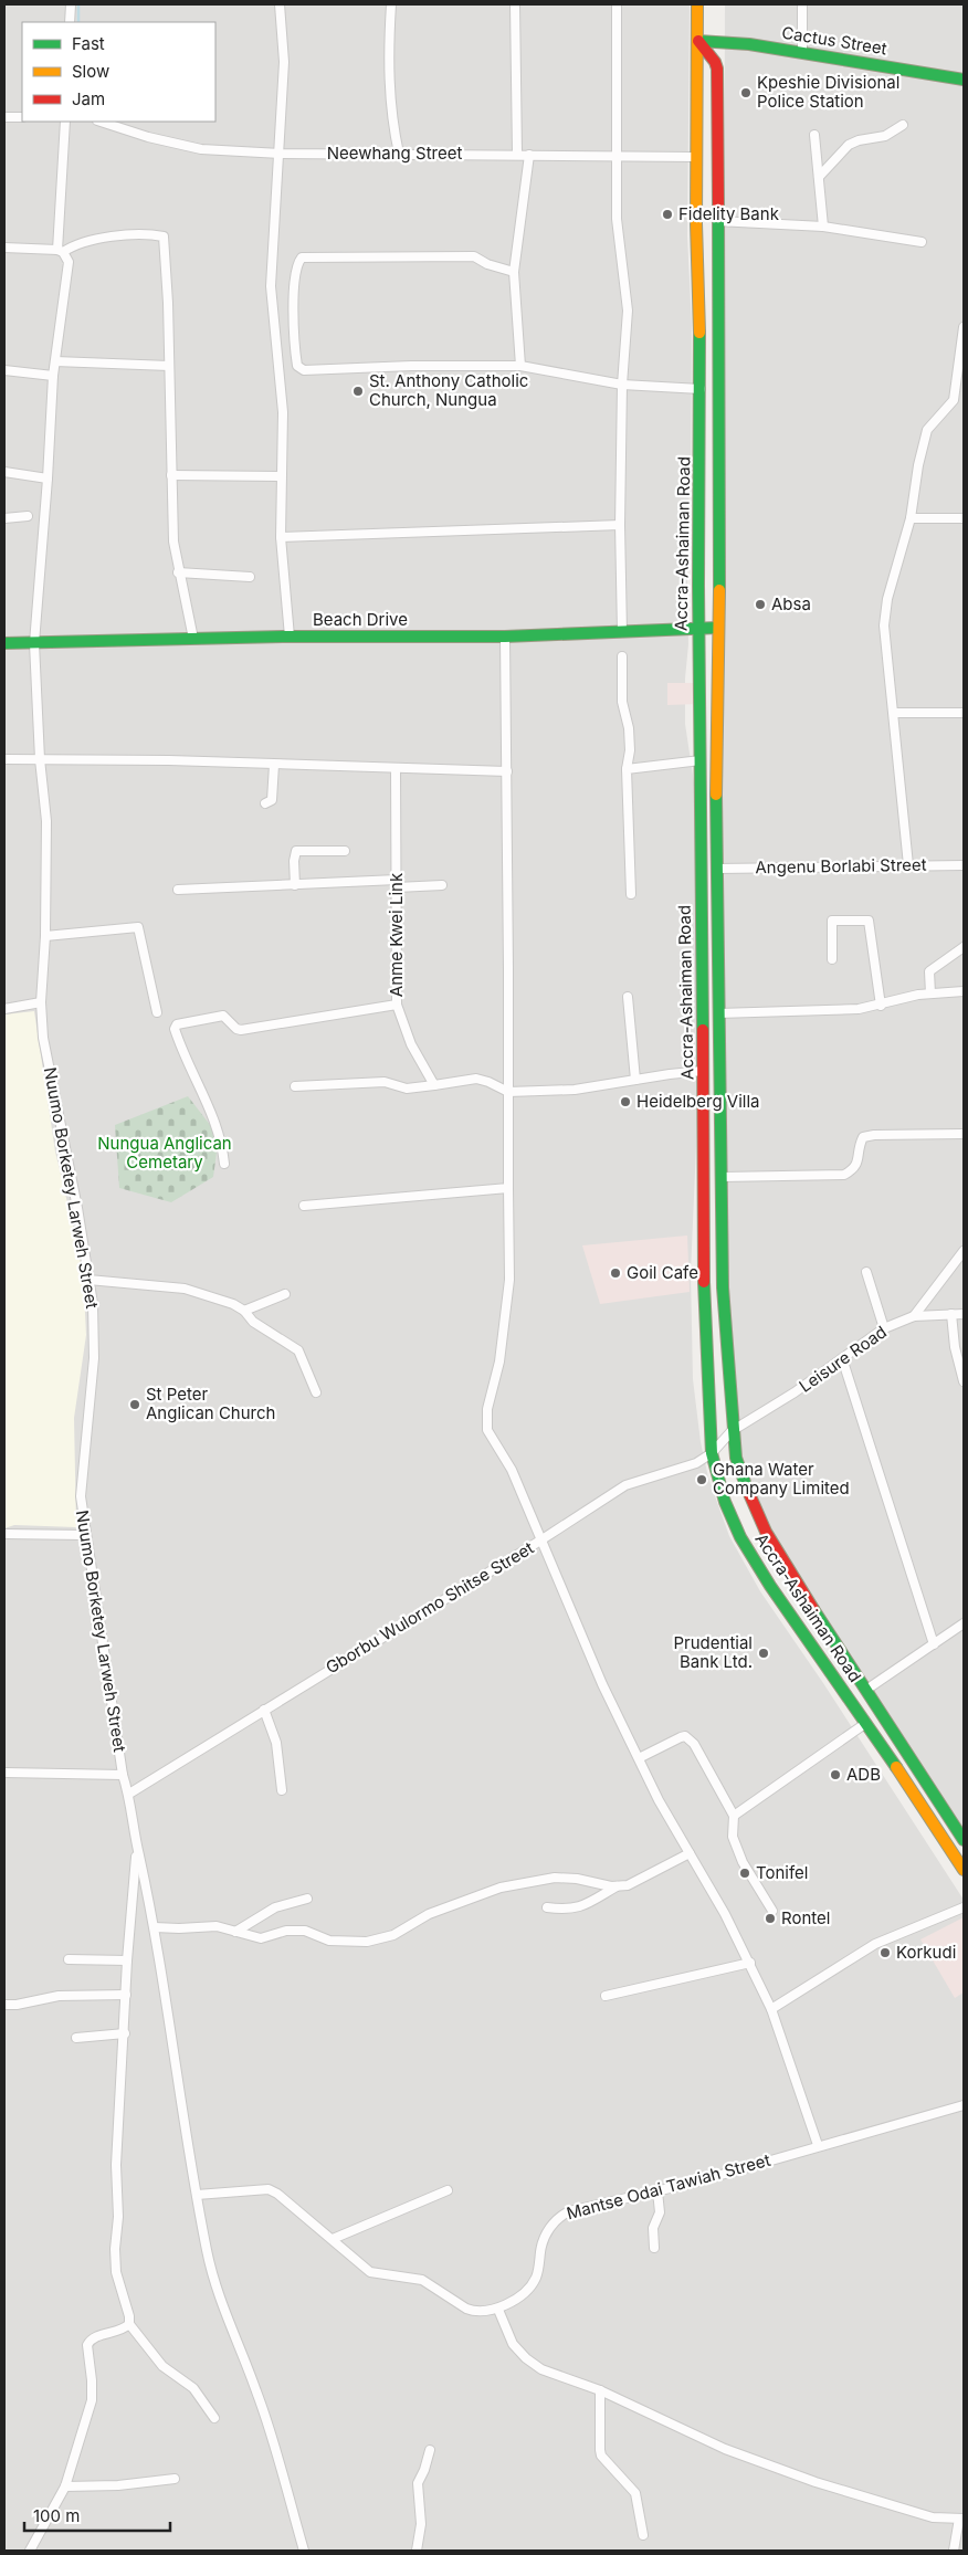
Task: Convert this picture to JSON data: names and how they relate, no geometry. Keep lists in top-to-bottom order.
{
  "streets": {
    "main road": ["Cactus Street", "Accra-Ashaiman Road", "Beach Drive"],
    "street": [
      "Neewhang Street",
      "Angenu Borlabi Street",
      "Anme Kwei Link",
      "Nuumo Borketey Larweh Street",
      "Leisure Road",
      "Gborbu Wulormo Shitse Street",
      "Mantse Odai Tawiah Street"
    ]
  },
  "crossings": [
    ["Cactus Street", "Accra-Ashaiman Road"],
    ["Neewhang Street", "Accra-Ashaiman Road"],
    ["Accra-Ashaiman Road", "Beach Drive"],
    ["Accra-Ashaiman Road", "Angenu Borlabi Street"],
    ["Accra-Ashaiman Road", "Leisure Road"],
    ["Accra-Ashaiman Road", "Gborbu Wulormo Shitse Street"],
    ["Beach Drive", "Nuumo Borketey Larweh Street"],
    ["Nuumo Borketey Larweh Street", "Gborbu Wulormo Shitse Street"],
    ["Leisure Road", "Gborbu Wulormo Shitse Street"]
  ],
  "parks": ["Nungua Anglican Cemetary"],
  "places": [
    "Kpeshie Divisional Police Station",
    "Fidelity Bank",
    "St. Anthony Catholic Church, Nungua",
    "Absa",
    "Heidelberg Villa",
    "Goil Cafe",
    "St Peter Anglican Church",
    "Ghana Water Company Limited",
    "Prudential Bank Ltd.",
    "ADB",
    "Tonifel",
    "Rontel",
    "Korkudi"
  ],
  "legend": ["Fast", "Slow", "Jam"],
  "scale_bar": "100 m"
}
